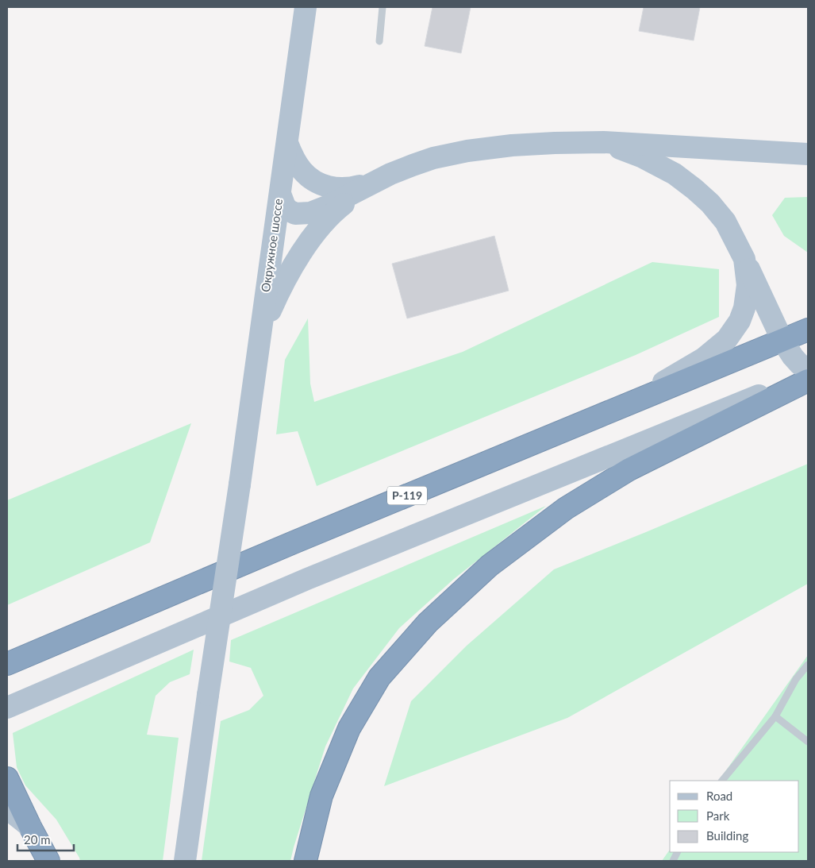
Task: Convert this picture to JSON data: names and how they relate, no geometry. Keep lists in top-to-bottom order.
{
  "streets": {
    "highway": ["Р-119"],
    "main road": ["Окружное шоссе"]
  },
  "legend": ["Road", "Park", "Building"],
  "scale_bar": "20 m"
}
